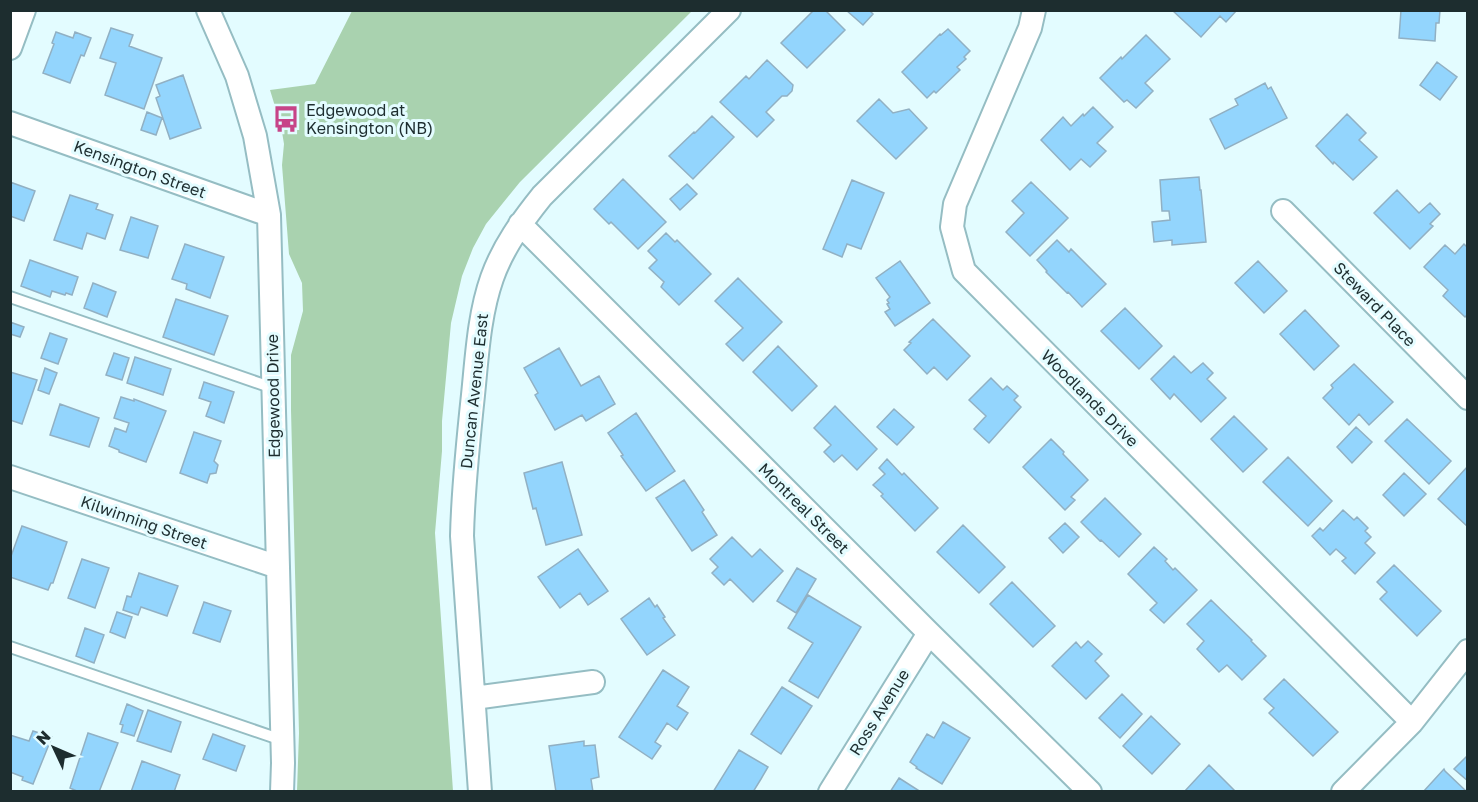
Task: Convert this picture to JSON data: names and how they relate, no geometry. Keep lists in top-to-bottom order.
{
  "streets": {
    "street": [
      "Kensington Street",
      "Steward Place",
      "Duncan Avenue East",
      "Edgewood Drive",
      "Woodlands Drive",
      "Montreal Street",
      "Kilwinning Street",
      "Ross Avenue"
    ]
  },
  "crossings": [
    ["Kensington Street", "Edgewood Drive"],
    ["Duncan Avenue East", "Montreal Street"],
    ["Edgewood Drive", "Kilwinning Street"],
    ["Montreal Street", "Ross Avenue"]
  ],
  "places": {
    "bus stop": ["Edgewood at Kensington (NB)"]
  },
  "north": "top left"
}
